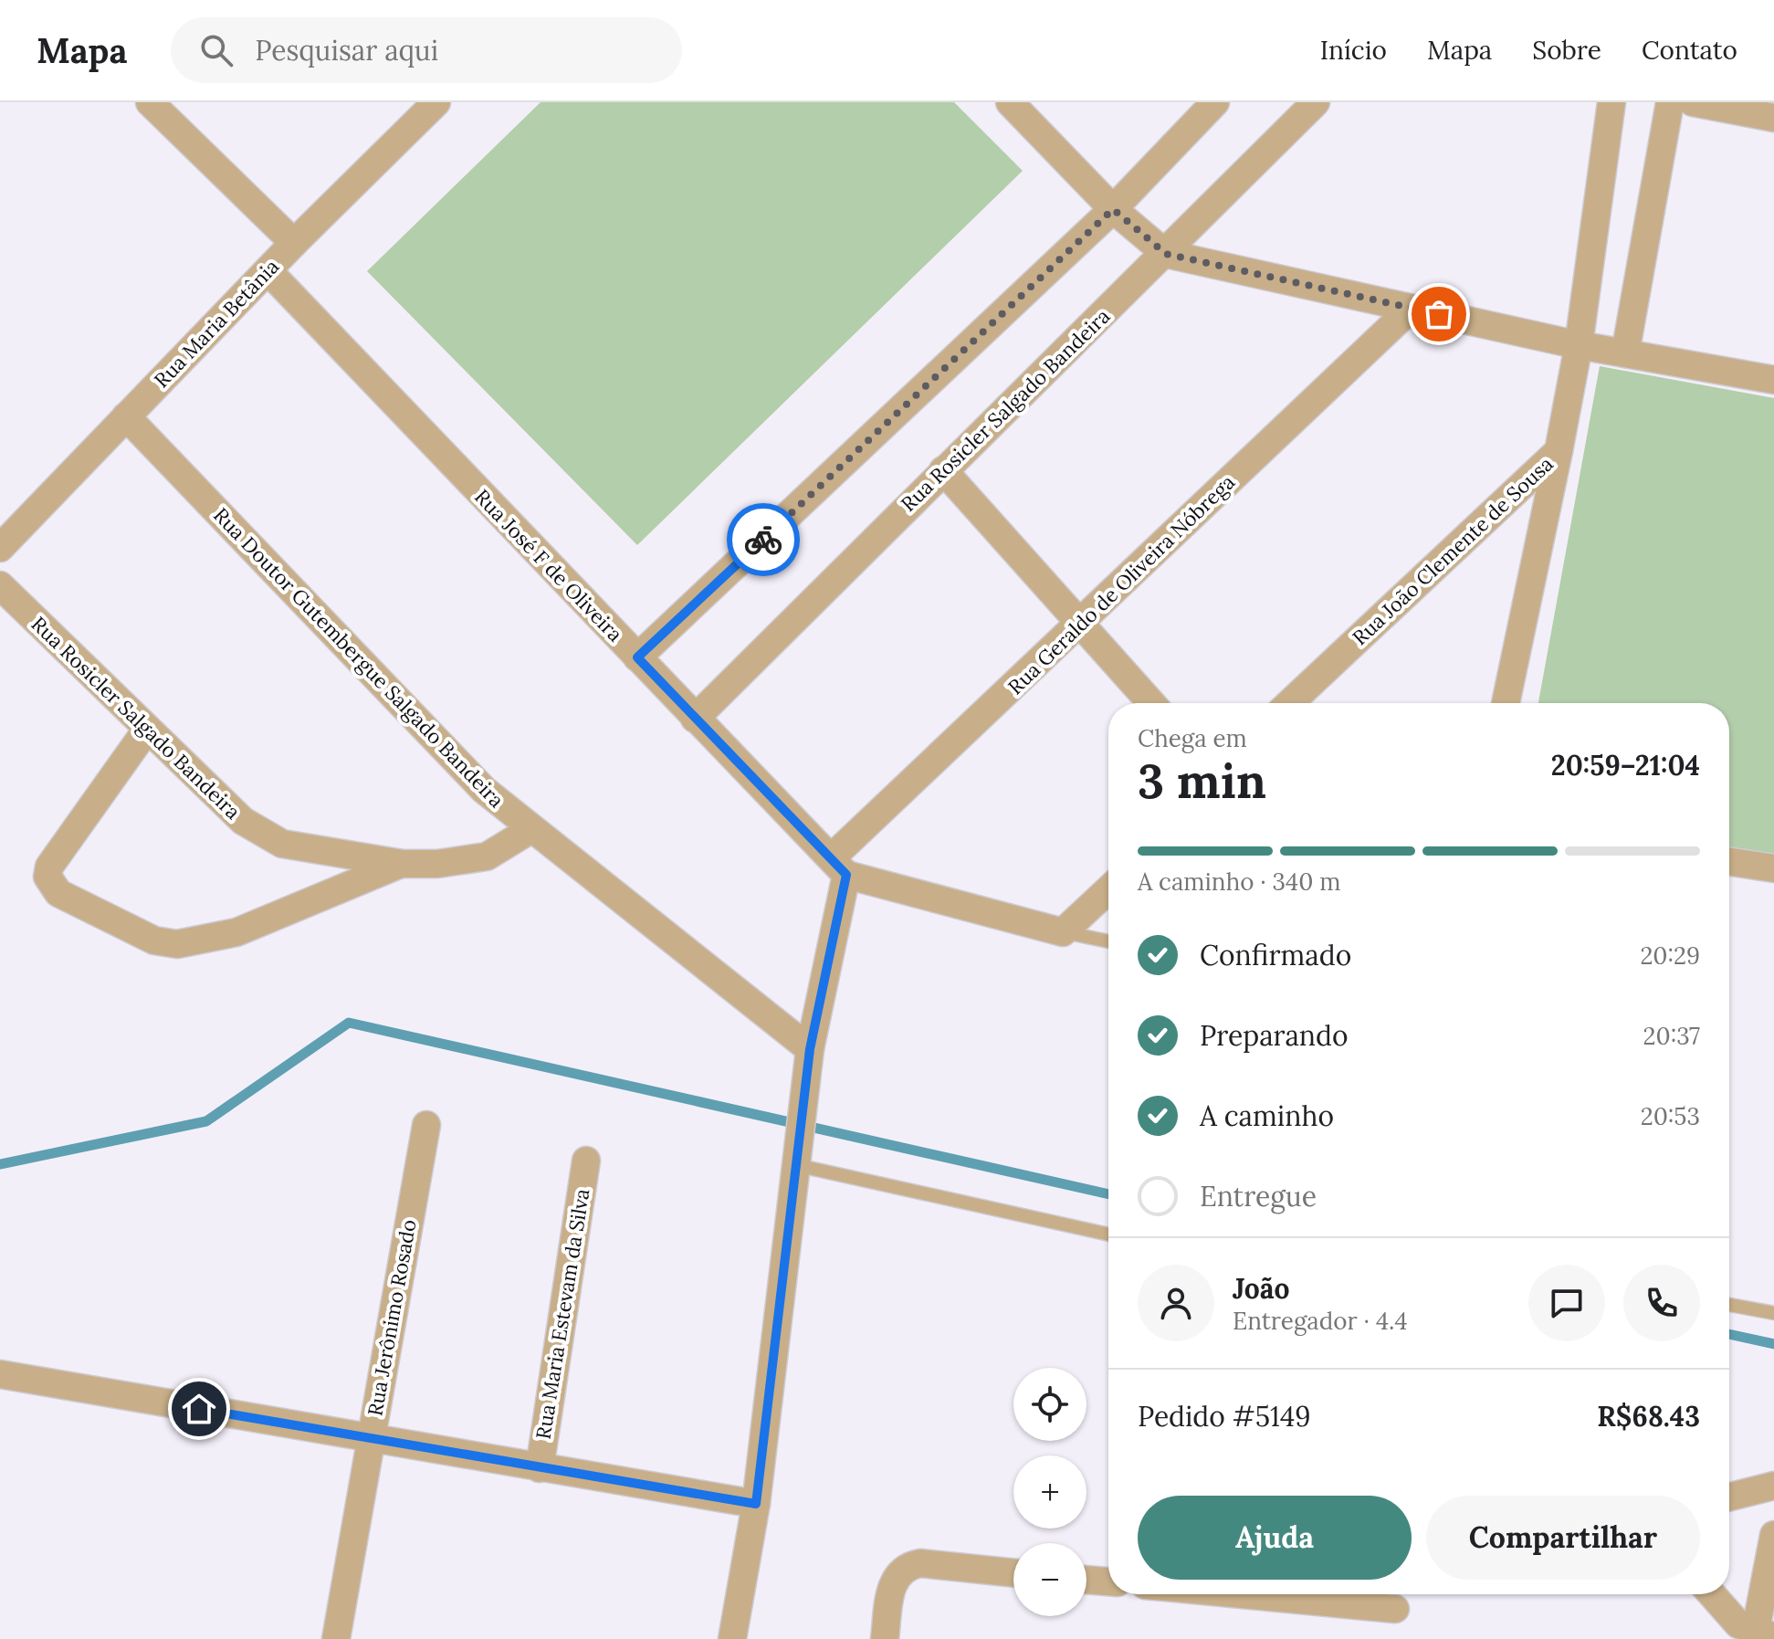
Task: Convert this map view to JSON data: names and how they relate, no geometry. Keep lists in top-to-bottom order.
{
  "streets": {
    "street": [
      "Rua Maria Betânia",
      "Rua Rosicler Salgado Bandeira",
      "Rua João Clemente de Sousa",
      "Rua José F de Oliveira",
      "Rua Geraldo de Oliveira Nóbrega",
      "Rua Doutor Gutembergue Salgado Bandeira",
      "Rua Maria Estevam da Silva",
      "Rua Jerônimo Rosado"
    ]
  },
  "crossings": [
    ["Rua Maria Betânia", "Rua José F de Oliveira"],
    ["Rua Maria Betânia", "Rua Doutor Gutembergue Salgado Bandeira"],
    ["Rua Rosicler Salgado Bandeira", "Rua José F de Oliveira"],
    ["Rua Rosicler Salgado Bandeira", "Rua Doutor Gutembergue Salgado Bandeira"],
    ["Rua José F de Oliveira", "Rua Geraldo de Oliveira Nóbrega"]
  ],
  "page": {
    "header": "Mapa",
    "search": "Pesquisar aqui",
    "nav": [
      "Início",
      "Mapa",
      "Sobre",
      "Contato"
    ],
    "heading": ["3 min", "Chega em", "20:59–21:04"],
    "panel": [
      "João",
      "Entregador · 4.4",
      "Pedido #5149",
      "R$68.43"
    ],
    "bar": "A caminho · 340 m",
    "list": [
      ["Confirmado", "20:29"],
      ["Preparando", "20:37"],
      ["A caminho", "20:53"],
      "Entregue"
    ],
    "map_buttons": ["+", "−"],
    "buttons": ["Ajuda", "Compartilhar"]
  }
}
